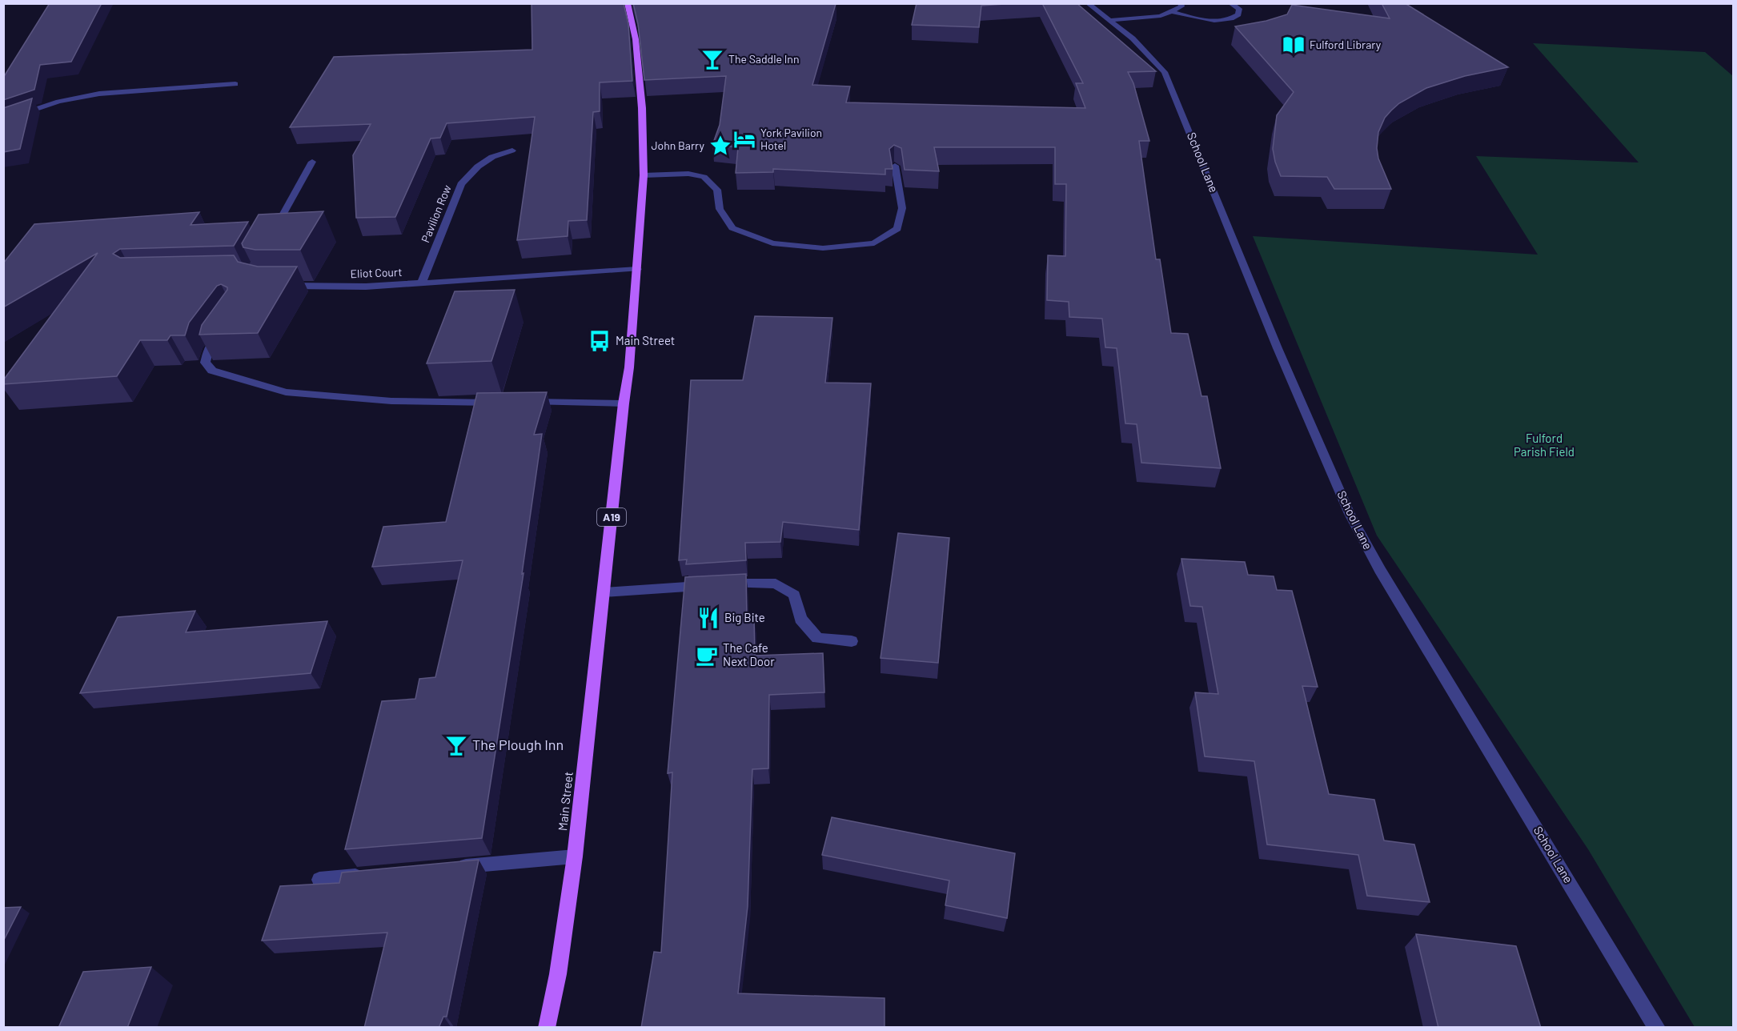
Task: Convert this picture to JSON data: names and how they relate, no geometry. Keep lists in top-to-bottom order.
{
  "streets": {
    "main road": ["A19", "Main Street"],
    "street": ["School Lane", "Pavilion Row", "Eliot Court"]
  },
  "crossings": [
    ["Pavilion Row", "Eliot Court"],
    ["Eliot Court", "Main Street"]
  ],
  "parks": ["Fulford Parish Field"],
  "places": {
    "library": ["Fulford Library"],
    "bar": ["The Saddle Inn", "The Plough Inn"],
    "hotel": ["York Pavilion Hotel"],
    "place": ["John Barry"],
    "bus stop": ["Main Street"],
    "restaurant": ["Big Bite"],
    "cafe": ["The Cafe Next Door"]
  }
}
